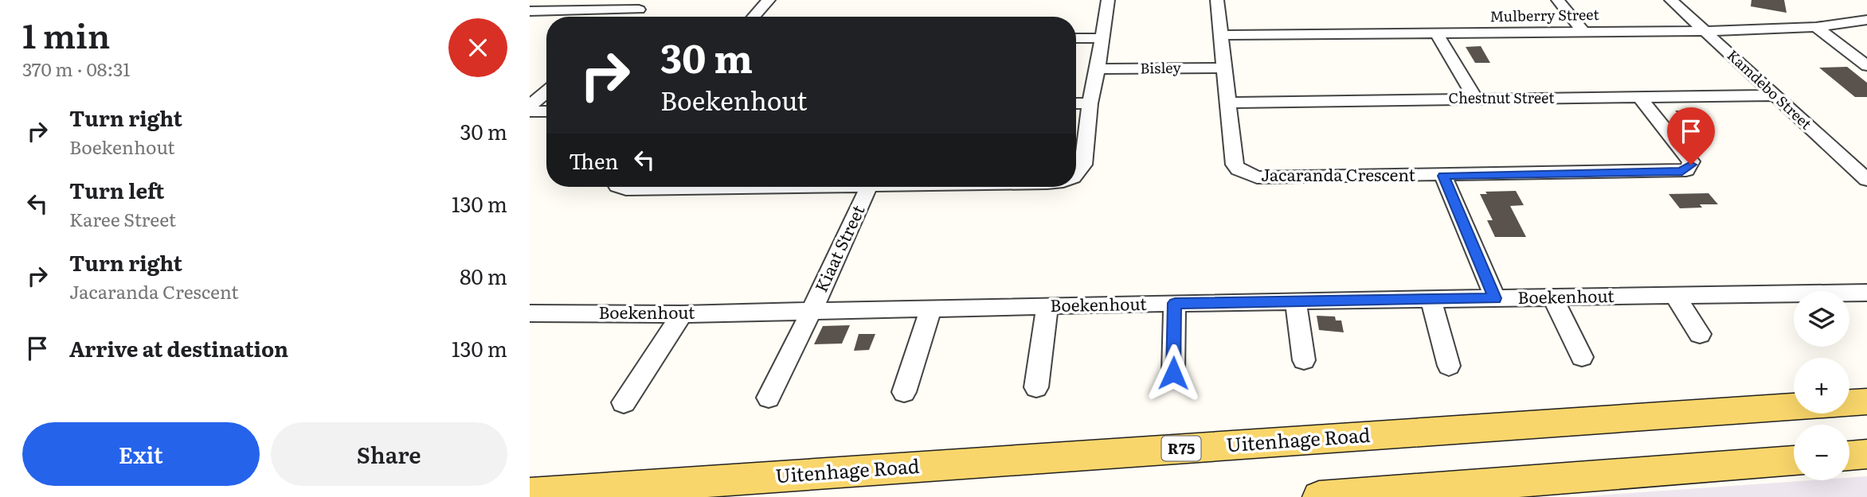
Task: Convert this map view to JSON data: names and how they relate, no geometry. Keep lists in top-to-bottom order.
{
  "streets": {
    "main road": ["Uitenhage Road", "R75"],
    "street": [
      "Mulberry Street",
      "Bisley",
      "Kamdebo Street",
      "Chestnut Street",
      "Jacaranda Crescent",
      "Kiaat Street",
      "Boekenhout"
    ]
  },
  "crossings": [
    ["Mulberry Street", "Kamdebo Street"],
    ["Mulberry Street", "Jacaranda Crescent"],
    ["Bisley", "Jacaranda Crescent"],
    ["Kamdebo Street", "Chestnut Street"],
    ["Chestnut Street", "Jacaranda Crescent"],
    ["Kiaat Street", "Boekenhout"]
  ],
  "page": {
    "heading": ["1 min", "370 m · 08:31"],
    "turn": ["30 m", "Boekenhout"],
    "list": [
      {
        "name": "Turn right",
        "note": "Boekenhout",
        "value": "30 m"
      },
      {
        "name": "Turn left",
        "note": "Karee Street",
        "value": "130 m"
      },
      {
        "name": "Turn right",
        "note": "Jacaranda Crescent",
        "value": "80 m"
      },
      {
        "name": "Arrive at destination",
        "value": "130 m"
      }
    ],
    "then": "Then",
    "map_buttons": ["+", "−"],
    "buttons": ["Exit", "Share"]
  }
}
